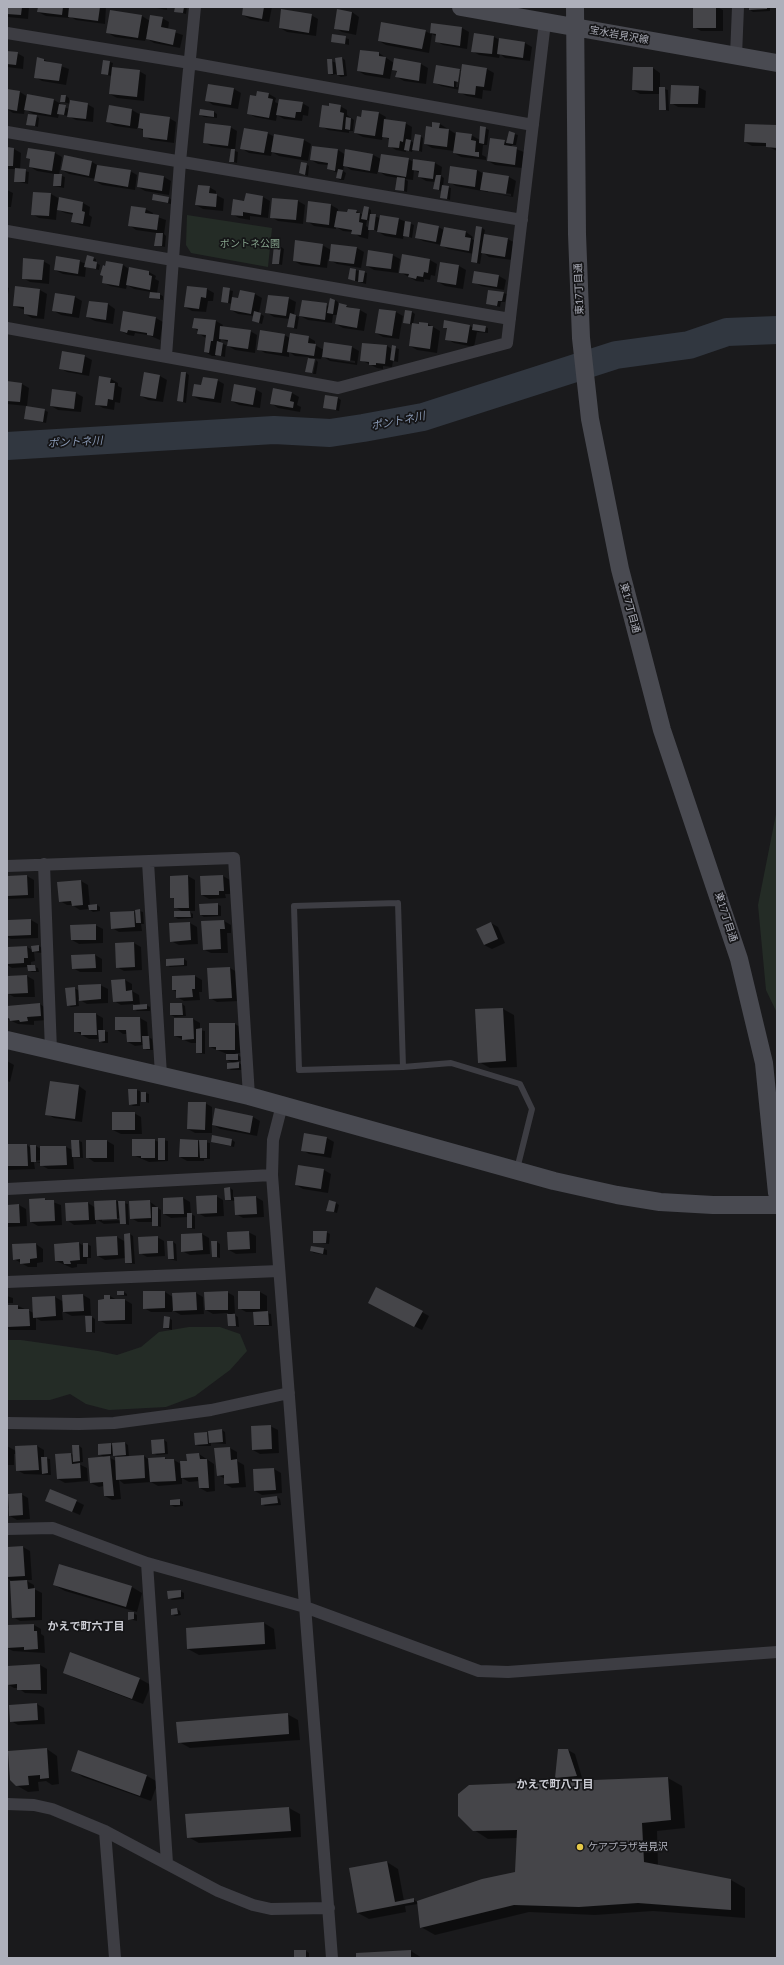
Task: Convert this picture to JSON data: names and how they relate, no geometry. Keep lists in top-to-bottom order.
{
  "streets": {
    "street": ["宝水岩見沢線", "東17丁目通"]
  },
  "crossings": [
    ["宝水岩見沢線", "東17丁目通"]
  ],
  "districts": ["かえで町六丁目", "かえで町八丁目"],
  "water": ["ポントネ川"],
  "parks": ["ポントネ公園"],
  "places": ["ケアプラザ岩見沢"]
}
